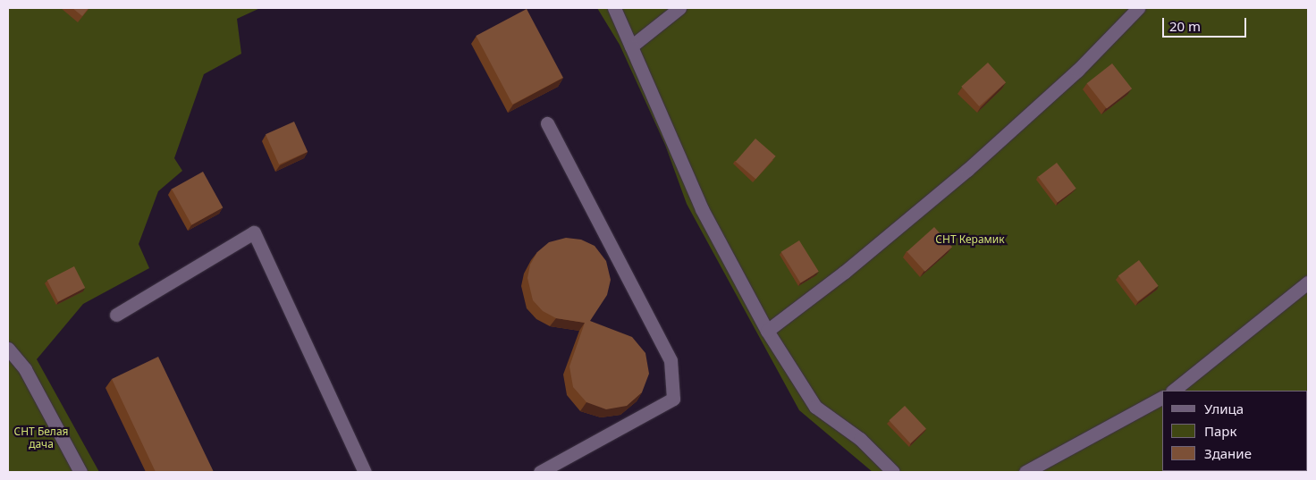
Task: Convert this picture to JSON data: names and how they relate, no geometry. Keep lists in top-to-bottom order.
{
  "parks": ["СНТ Керамик", "СНТ Белая дача"],
  "legend": ["Улица", "Парк", "Здание"],
  "scale_bar": "20 m"
}
